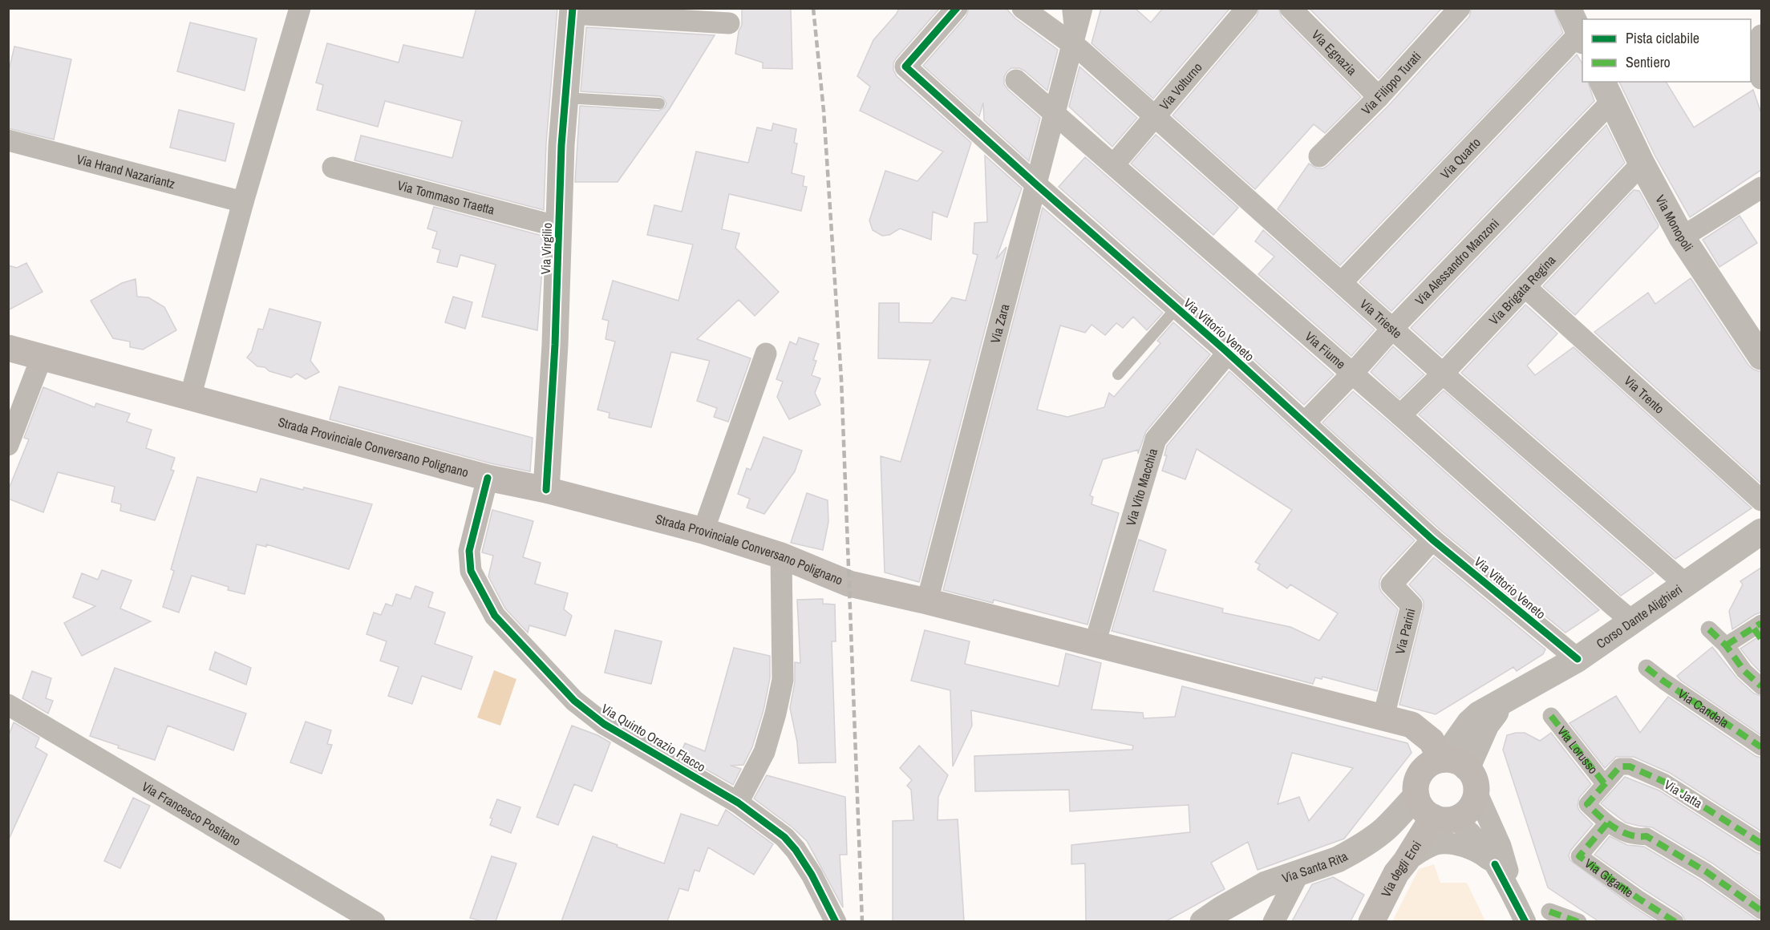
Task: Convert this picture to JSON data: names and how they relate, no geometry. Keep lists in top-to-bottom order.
{
  "streets": {
    "main road": ["Strada Provinciale Conversano Polignano", "Via degli Eroi"],
    "street": [
      "Via Egnazia",
      "Via Filippo Turati",
      "Via Volturno",
      "Via Quarto",
      "Via Hrand Nazariantz",
      "Via Tommaso Traetta",
      "Via Monopoli",
      "Via Virgilio",
      "Via Alessandro Manzoni",
      "Via Brigata Regina",
      "Via Trieste",
      "Via Zara",
      "Via Vittorio Veneto",
      "Via Fiume",
      "Via Trento",
      "Via Vito Macchia",
      "Corso Dante Alighieri",
      "Via Parini",
      "Via Candela",
      "Via Quinto Orazio Flacco",
      "Via Lorusso",
      "Via Jatta",
      "Via Francesco Positano",
      "Via Santa Rita",
      "Via Gigante"
    ]
  },
  "crossings": [
    ["Via Egnazia", "Via Filippo Turati"],
    ["Via Volturno", "Via Trieste"],
    ["Via Volturno", "Via Fiume"],
    ["Via Quarto", "Via Trieste"],
    ["Via Tommaso Traetta", "Via Virgilio"],
    ["Via Monopoli", "Via Alessandro Manzoni"],
    ["Via Monopoli", "Via Brigata Regina"],
    ["Via Virgilio", "Strada Provinciale Conversano Polignano"],
    ["Via Alessandro Manzoni", "Via Trieste"],
    ["Via Alessandro Manzoni", "Via Vittorio Veneto"],
    ["Via Alessandro Manzoni", "Via Fiume"],
    ["Via Brigata Regina", "Via Trieste"],
    ["Via Brigata Regina", "Via Fiume"],
    ["Via Brigata Regina", "Via Trento"],
    ["Via Trieste", "Via Zara"],
    ["Via Trieste", "Corso Dante Alighieri"],
    ["Via Zara", "Via Vittorio Veneto"],
    ["Via Zara", "Via Fiume"],
    ["Via Zara", "Strada Provinciale Conversano Polignano"],
    ["Via Vittorio Veneto", "Via Vito Macchia"],
    ["Via Vittorio Veneto", "Corso Dante Alighieri"],
    ["Via Vittorio Veneto", "Via Parini"],
    ["Via Fiume", "Corso Dante Alighieri"],
    ["Strada Provinciale Conversano Polignano", "Via Vito Macchia"],
    ["Strada Provinciale Conversano Polignano", "Corso Dante Alighieri"],
    ["Strada Provinciale Conversano Polignano", "Via Parini"],
    ["Strada Provinciale Conversano Polignano", "Via Quinto Orazio Flacco"],
    ["Strada Provinciale Conversano Polignano", "Via Santa Rita"],
    ["Strada Provinciale Conversano Polignano", "Via degli Eroi"],
    ["Corso Dante Alighieri", "Via Santa Rita"],
    ["Corso Dante Alighieri", "Via degli Eroi"],
    ["Via Lorusso", "Via Jatta"],
    ["Via Santa Rita", "Via degli Eroi"]
  ],
  "legend": ["Pista ciclabile", "Sentiero"]
}
